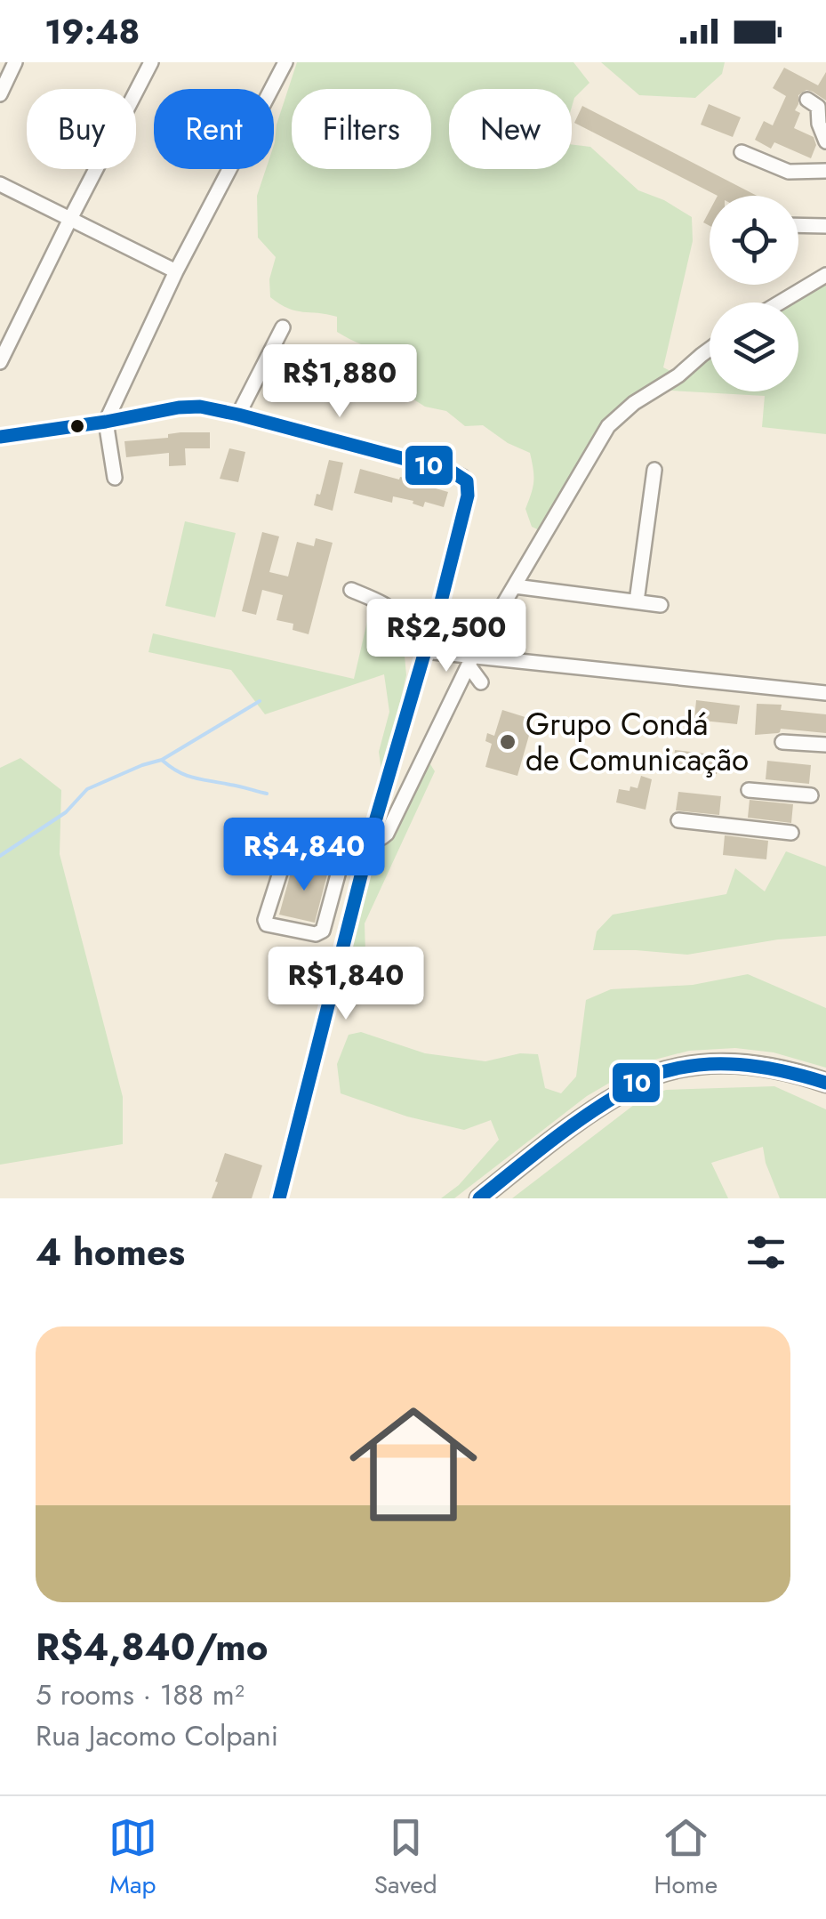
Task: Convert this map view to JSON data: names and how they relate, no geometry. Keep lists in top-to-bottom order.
{
  "places": ["Grupo Condá de Comunicação"],
  "lines": ["transit line 10"],
  "page": {
    "status": "19:48",
    "chip": [
      "Buy",
      "Rent",
      "Filters",
      "New"
    ],
    "price": [
      "R$1,880",
      "R$2,500",
      "R$4,840",
      "R$1,840"
    ],
    "heading": "4 homes",
    "list": [
      {
        "name": "R$4,840/mo",
        "note": "5 rooms · 188 m² · Rua Jacomo Colpani"
      }
    ],
    "tabs": ["Map", "Saved", "Home"]
  }
}
